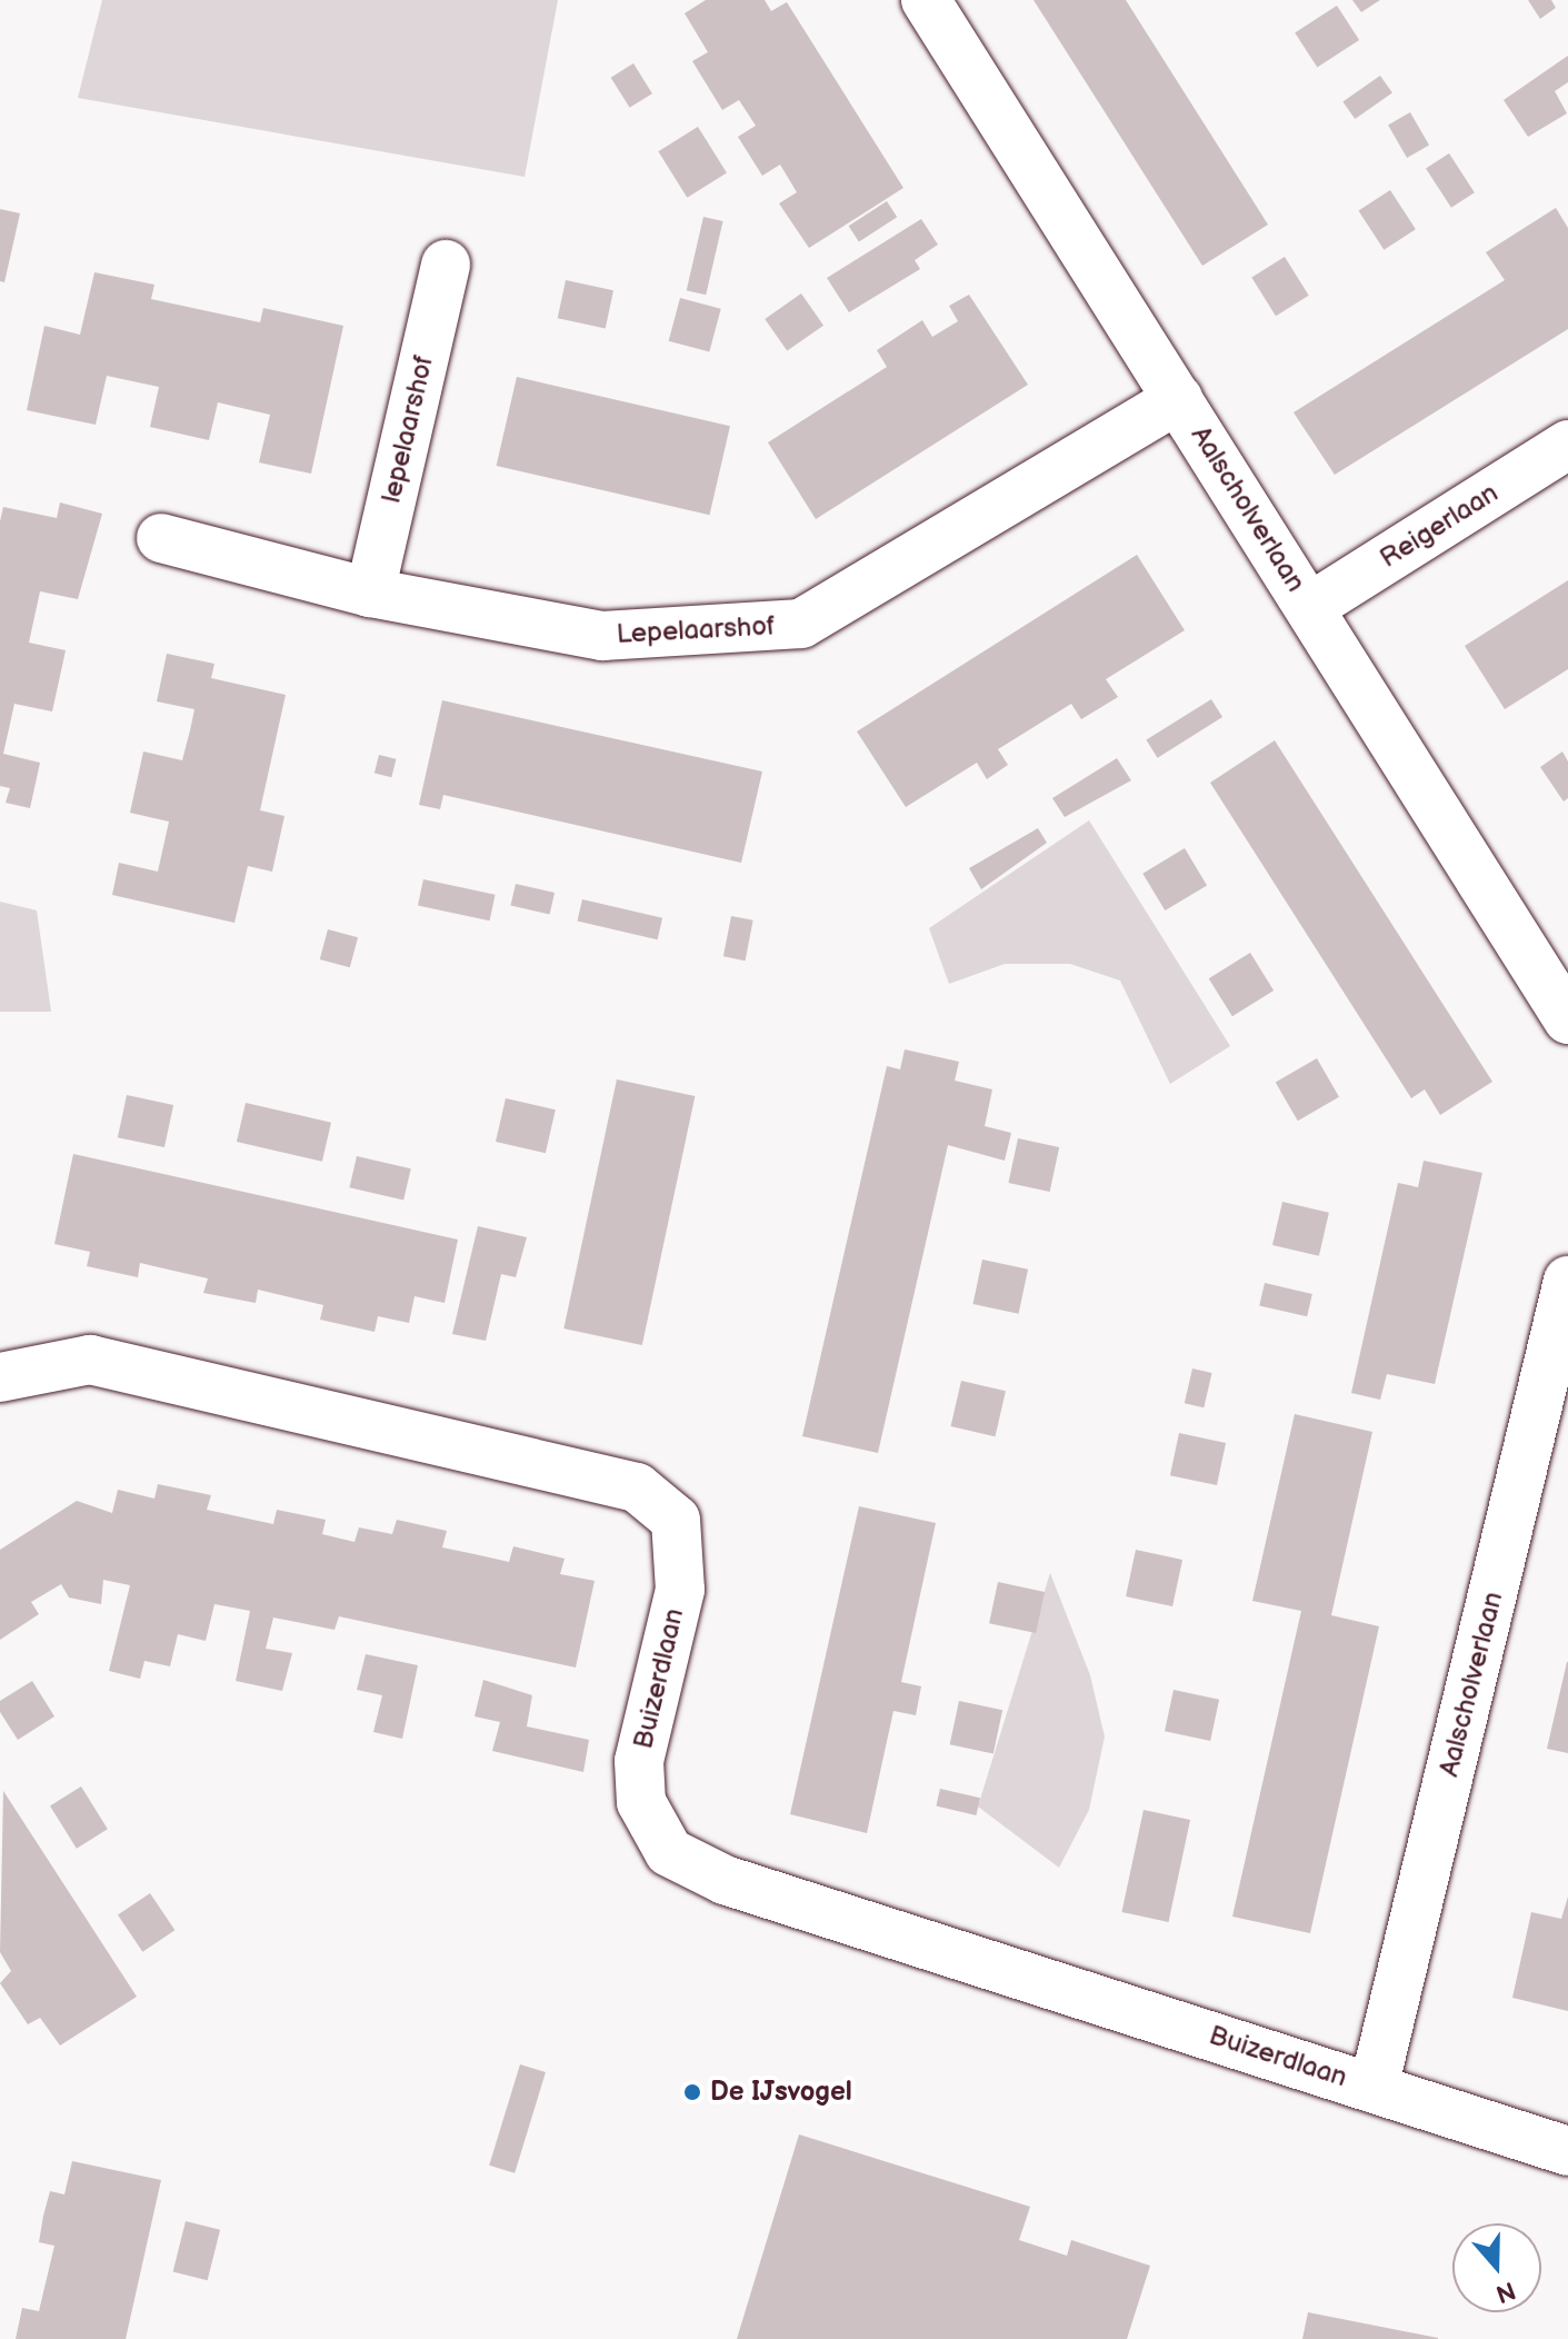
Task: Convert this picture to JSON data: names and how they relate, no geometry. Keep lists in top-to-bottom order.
{
  "streets": {
    "street": [
      "lepelaarshof",
      "Aalscholverlaan",
      "Reigerlaan",
      "Lepelaarshof",
      "Buizerdlaan"
    ]
  },
  "crossings": [
    ["lepelaarshof", "Lepelaarshof"],
    ["Aalscholverlaan", "Reigerlaan"],
    ["Aalscholverlaan", "Lepelaarshof"],
    ["Aalscholverlaan", "Buizerdlaan"]
  ],
  "places": ["De IJsvogel"],
  "north": "bottom"
}
